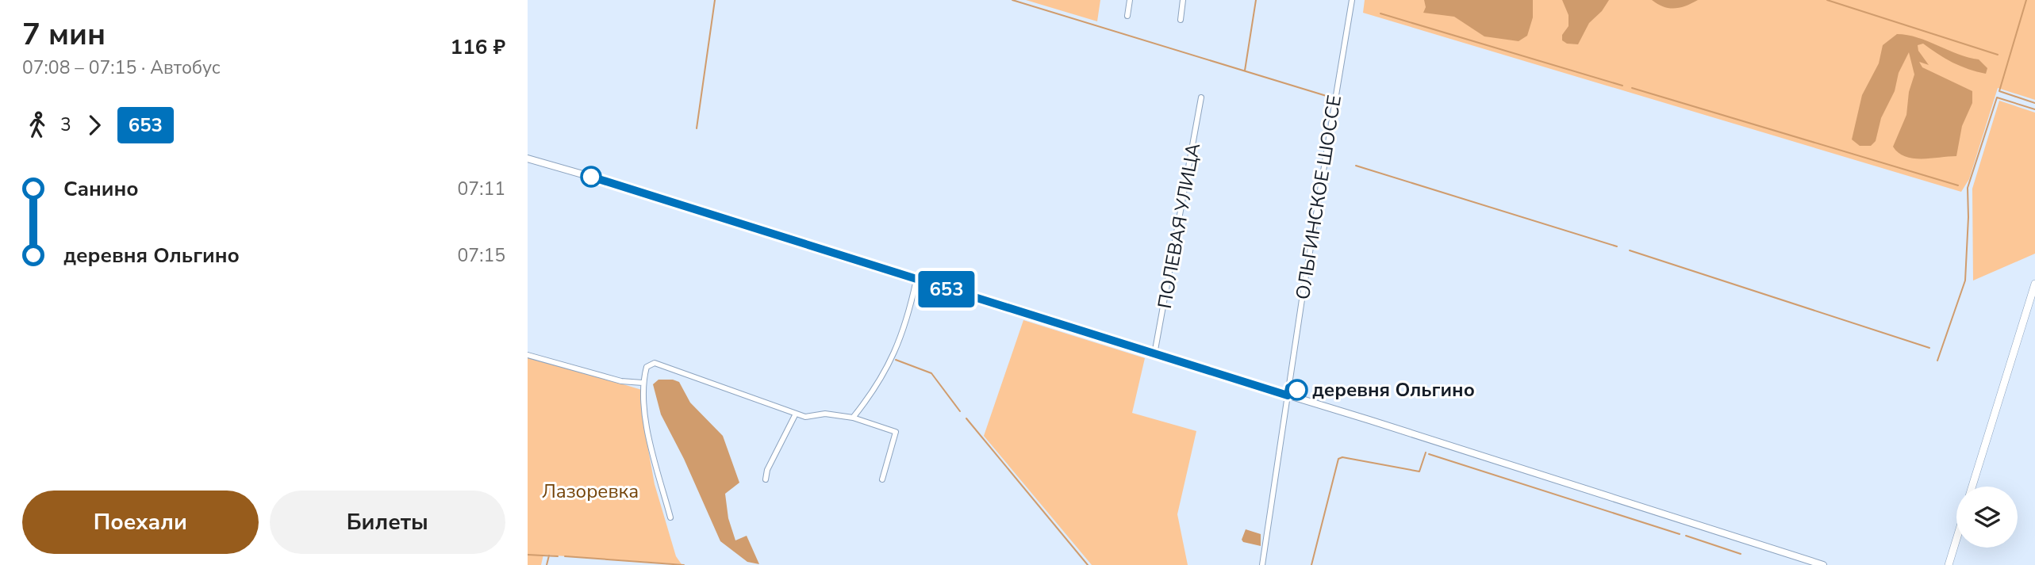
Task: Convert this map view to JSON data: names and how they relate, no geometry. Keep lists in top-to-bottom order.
{
  "streets": {
    "street": ["ОЛЬГИНСКОЕ ШОССЕ", "ПОЛЕВАЯ УЛИЦА"]
  },
  "parks": ["Лазоревка"],
  "places": ["деревня Ольгино"],
  "lines": ["bus line 653"],
  "page": {
    "heading": ["7 мин", "07:08 – 07:15 · Автобус", "116 ₽"],
    "on_map": "653",
    "legs": ["3", "653"],
    "list": [
      {
        "name": "Санино",
        "value": "07:11"
      },
      {
        "name": "деревня Ольгино",
        "value": "07:15"
      }
    ],
    "buttons": ["Поехали", "Билеты"]
  }
}
